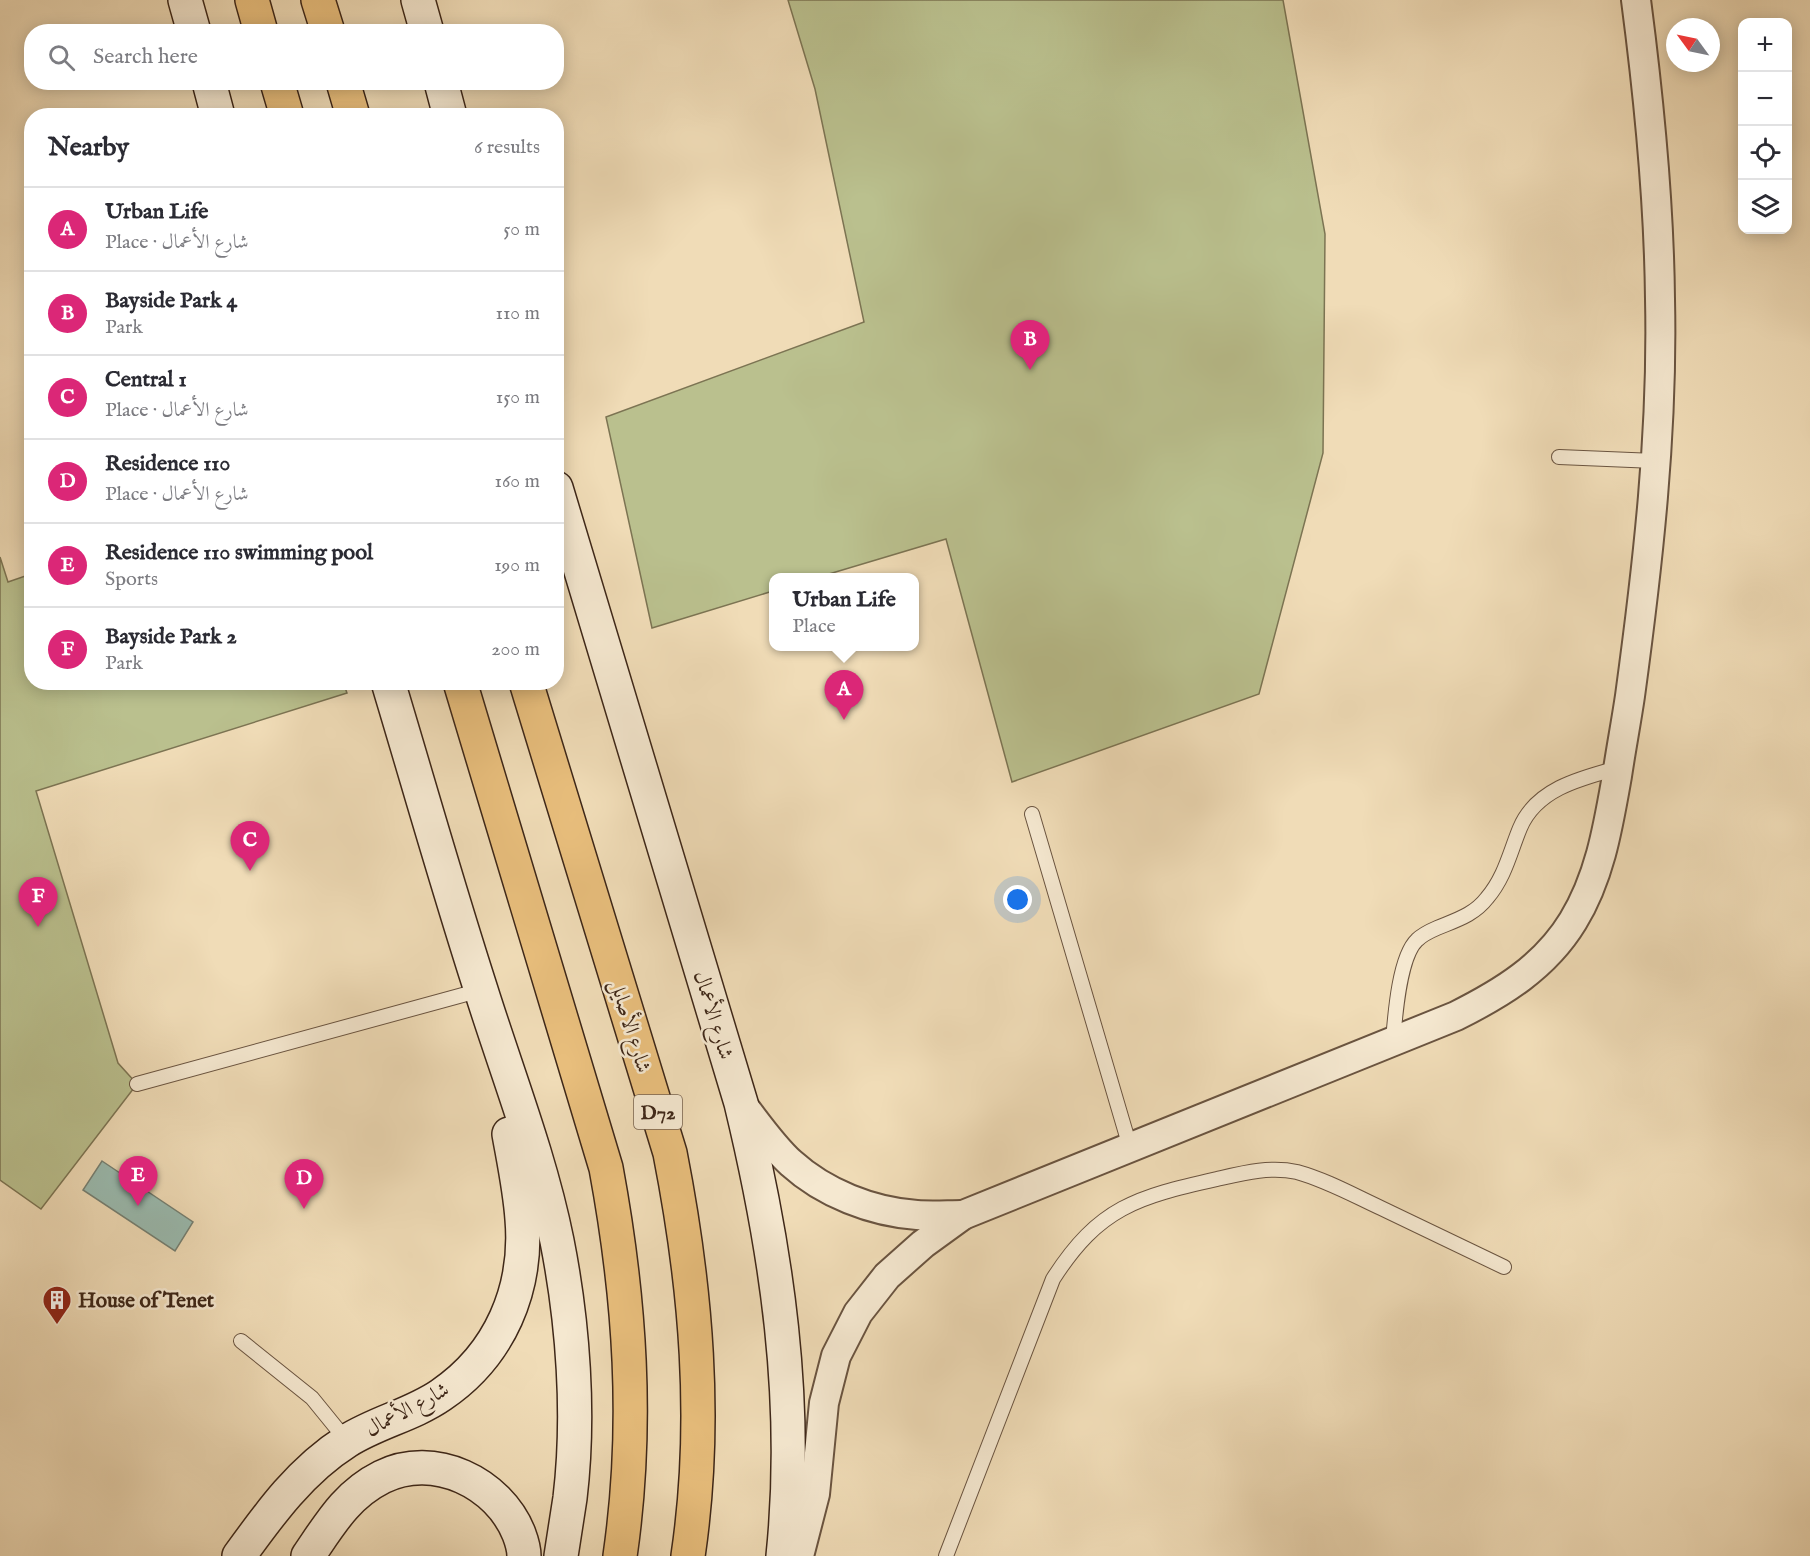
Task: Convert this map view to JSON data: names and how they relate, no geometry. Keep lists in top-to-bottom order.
{
  "streets": {
    "main road": ["شارع الأصايل", "D72"],
    "street": ["شارع الأعمال"]
  },
  "places": {
    "building": ["House of Tenet"]
  },
  "north": "top left",
  "page": {
    "map_buttons": ["+", "−"],
    "search": "Search here",
    "heading": ["Nearby", "6 results"],
    "list": [
      {
        "mark": "A",
        "name": "Urban Life",
        "note": "Place · شارع الأعمال",
        "value": "50 m"
      },
      {
        "mark": "B",
        "name": "Bayside Park 4",
        "note": "Park",
        "value": "110 m"
      },
      {
        "mark": "C",
        "name": "Central 1",
        "note": "Place · شارع الأعمال",
        "value": "150 m"
      },
      {
        "mark": "D",
        "name": "Residence 110",
        "note": "Place · شارع الأعمال",
        "value": "160 m"
      },
      {
        "mark": "E",
        "name": "Residence 110 swimming pool",
        "note": "Sports",
        "value": "190 m"
      },
      {
        "mark": "F",
        "name": "Bayside Park 2",
        "note": "Park",
        "value": "200 m"
      }
    ],
    "pins": [
      "B",
      "A",
      "C",
      "F",
      "E",
      "D"
    ],
    "popup": ["Urban Life", "Place"]
  }
}
